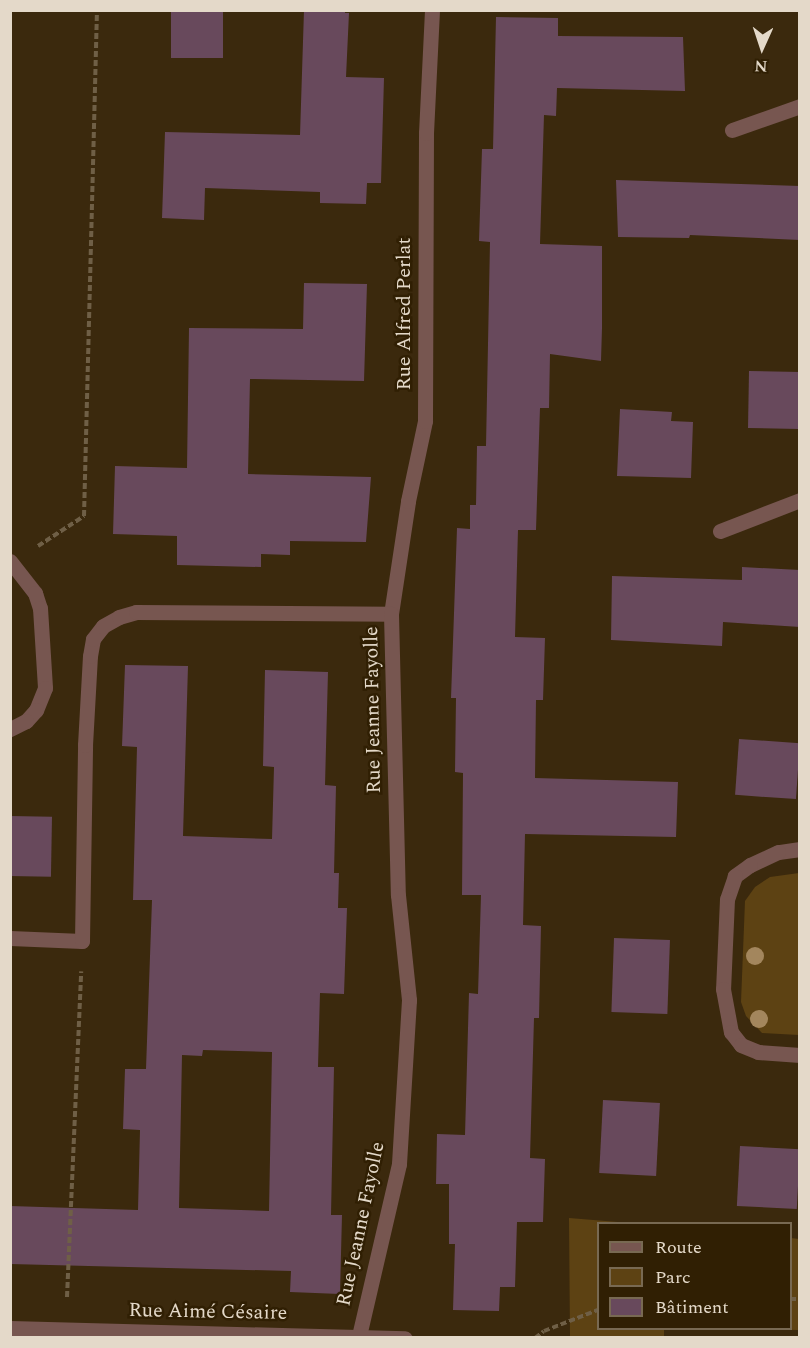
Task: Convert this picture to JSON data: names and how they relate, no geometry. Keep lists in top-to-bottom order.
{
  "streets": {
    "street": ["Rue Alfred Perlat", "Rue Jeanne Fayolle", "Rue Aimé Césaire"]
  },
  "crossings": [
    ["Rue Alfred Perlat", "Rue Jeanne Fayolle"],
    ["Rue Jeanne Fayolle", "Rue Aimé Césaire"]
  ],
  "legend": ["Route", "Parc", "Bâtiment"],
  "north": "bottom"
}
